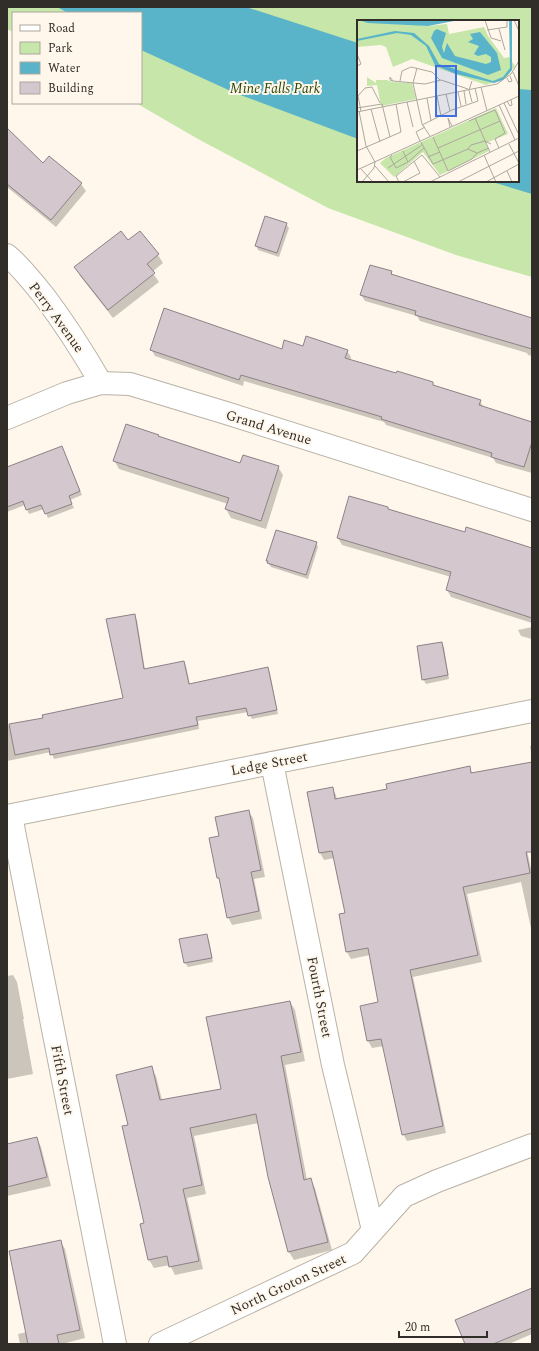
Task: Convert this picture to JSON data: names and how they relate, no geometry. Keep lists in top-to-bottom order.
{
  "streets": {
    "street": [
      "Perry Avenue",
      "Grand Avenue",
      "Ledge Street",
      "Fourth Street",
      "Fifth Street",
      "North Groton Street"
    ]
  },
  "crossings": [
    ["Perry Avenue", "Grand Avenue"],
    ["Ledge Street", "Fourth Street"],
    ["Ledge Street", "Fifth Street"],
    ["Fourth Street", "North Groton Street"]
  ],
  "parks": ["Mine Falls Park"],
  "legend": [
    "Road",
    "Park",
    "Water",
    "Building"
  ],
  "scale_bar": "20 m"
}
